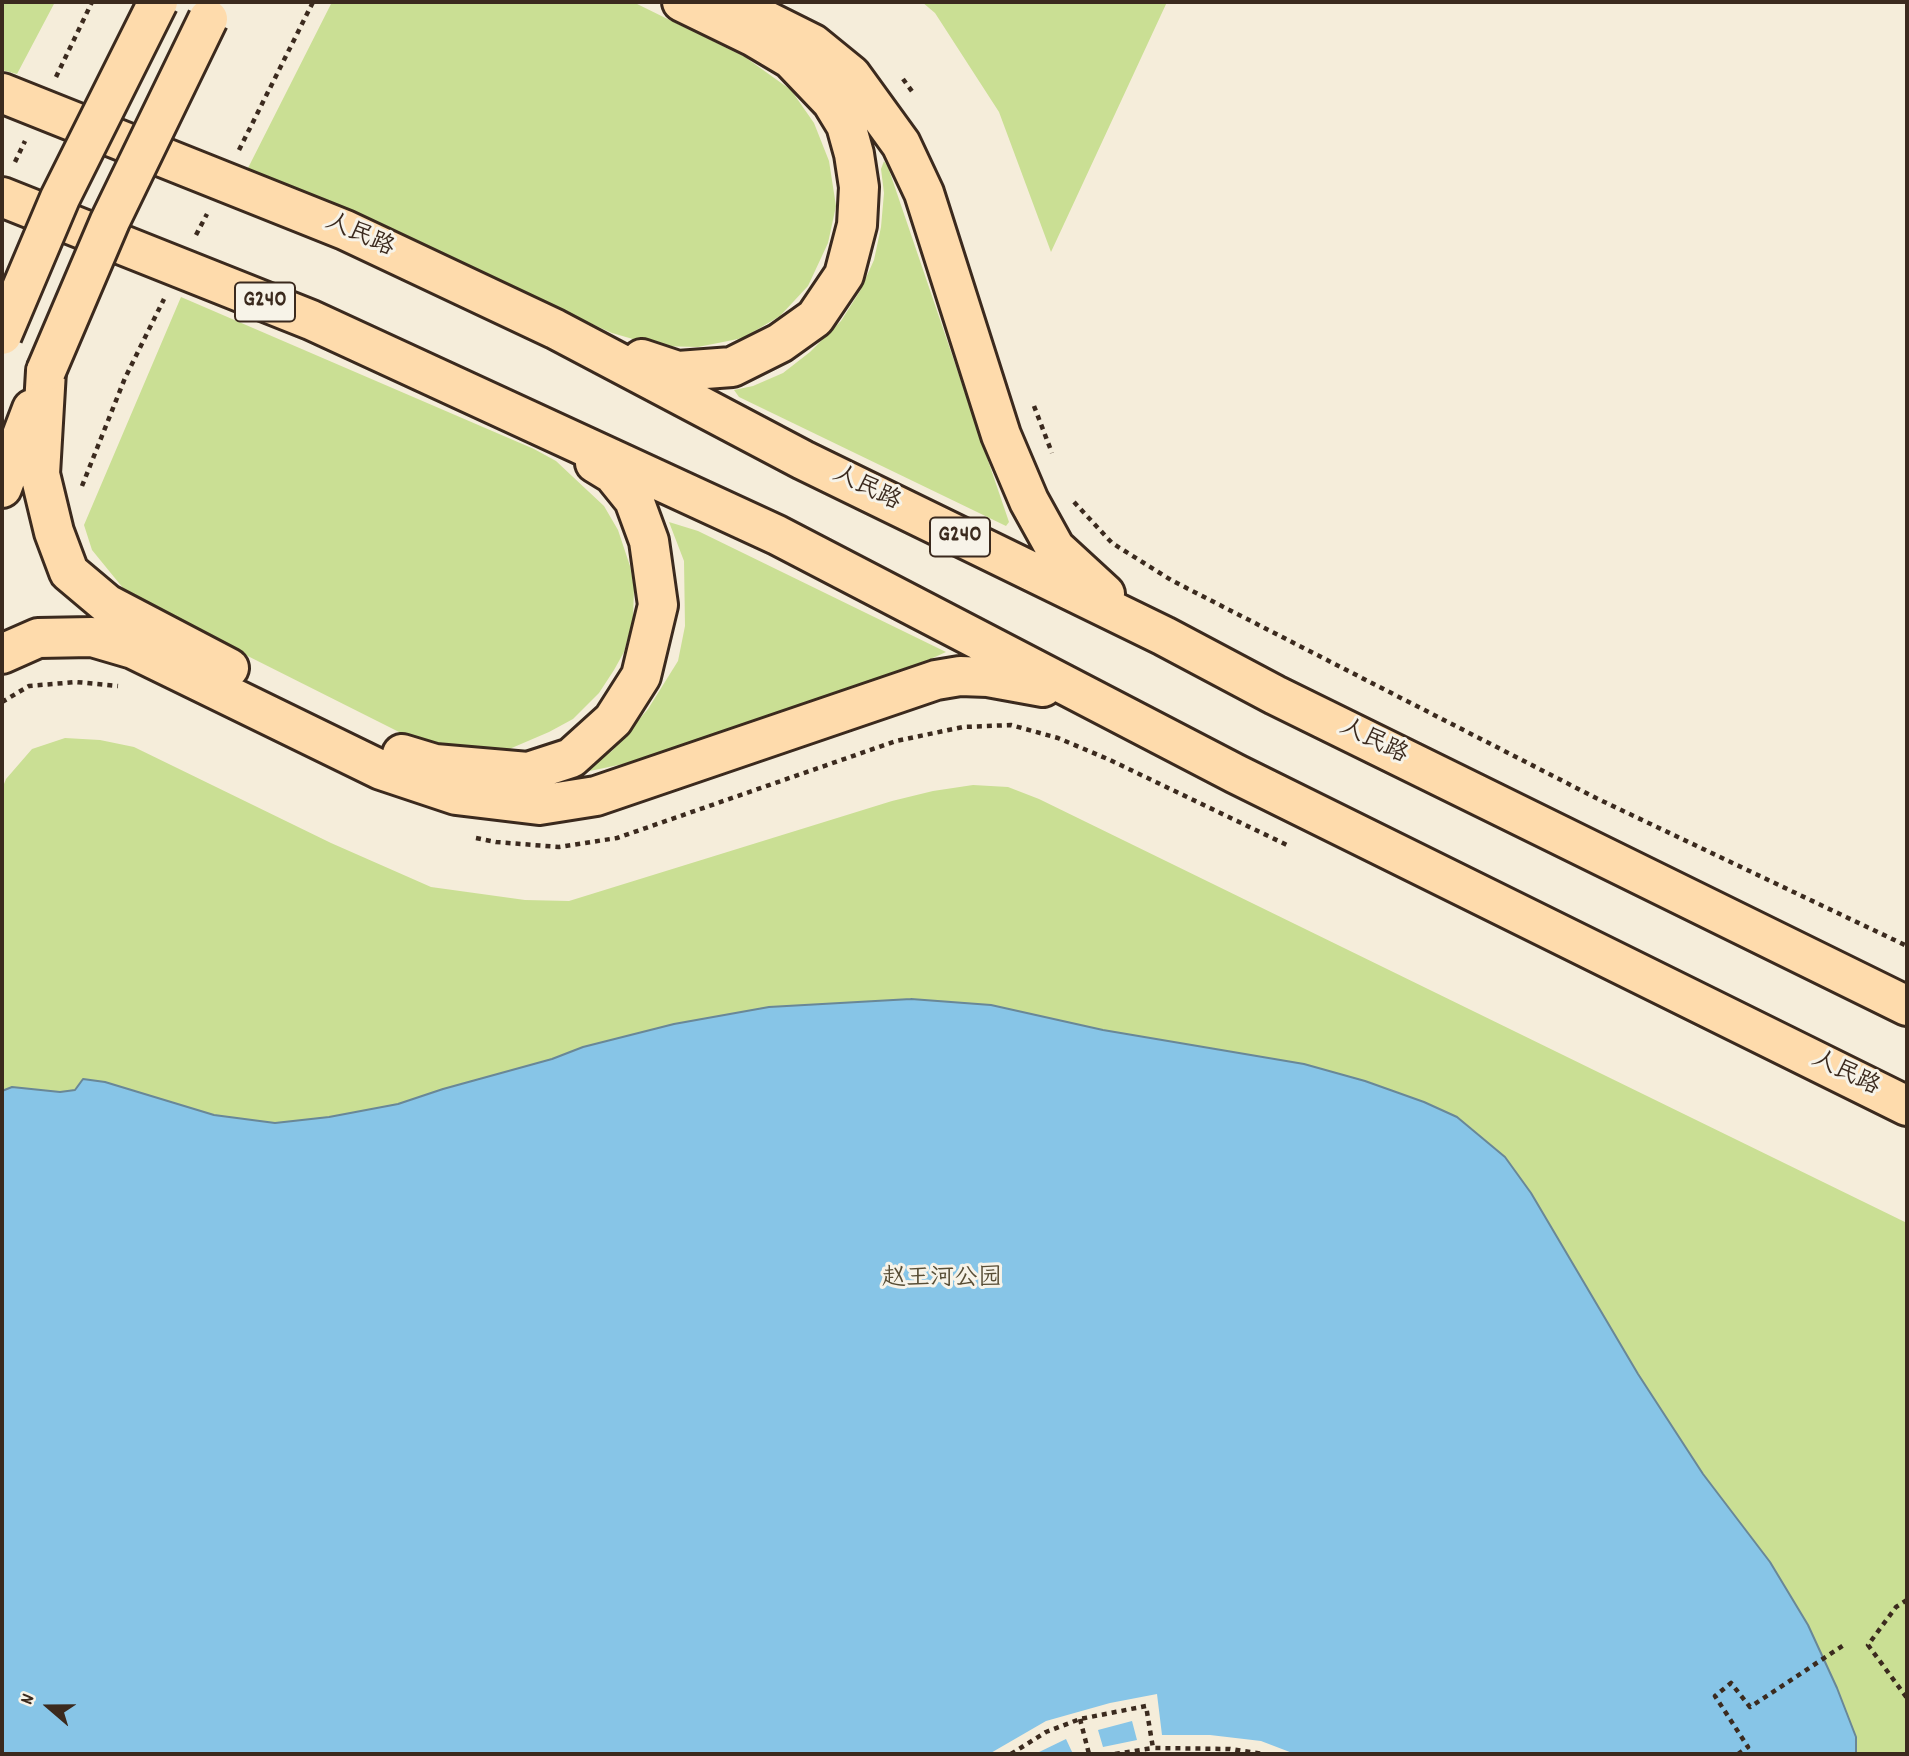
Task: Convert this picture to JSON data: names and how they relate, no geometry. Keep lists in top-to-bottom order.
{
  "streets": {
    "highway": ["人民路", "G240"]
  },
  "parks": ["赵王河公园"],
  "north": "left"
}
